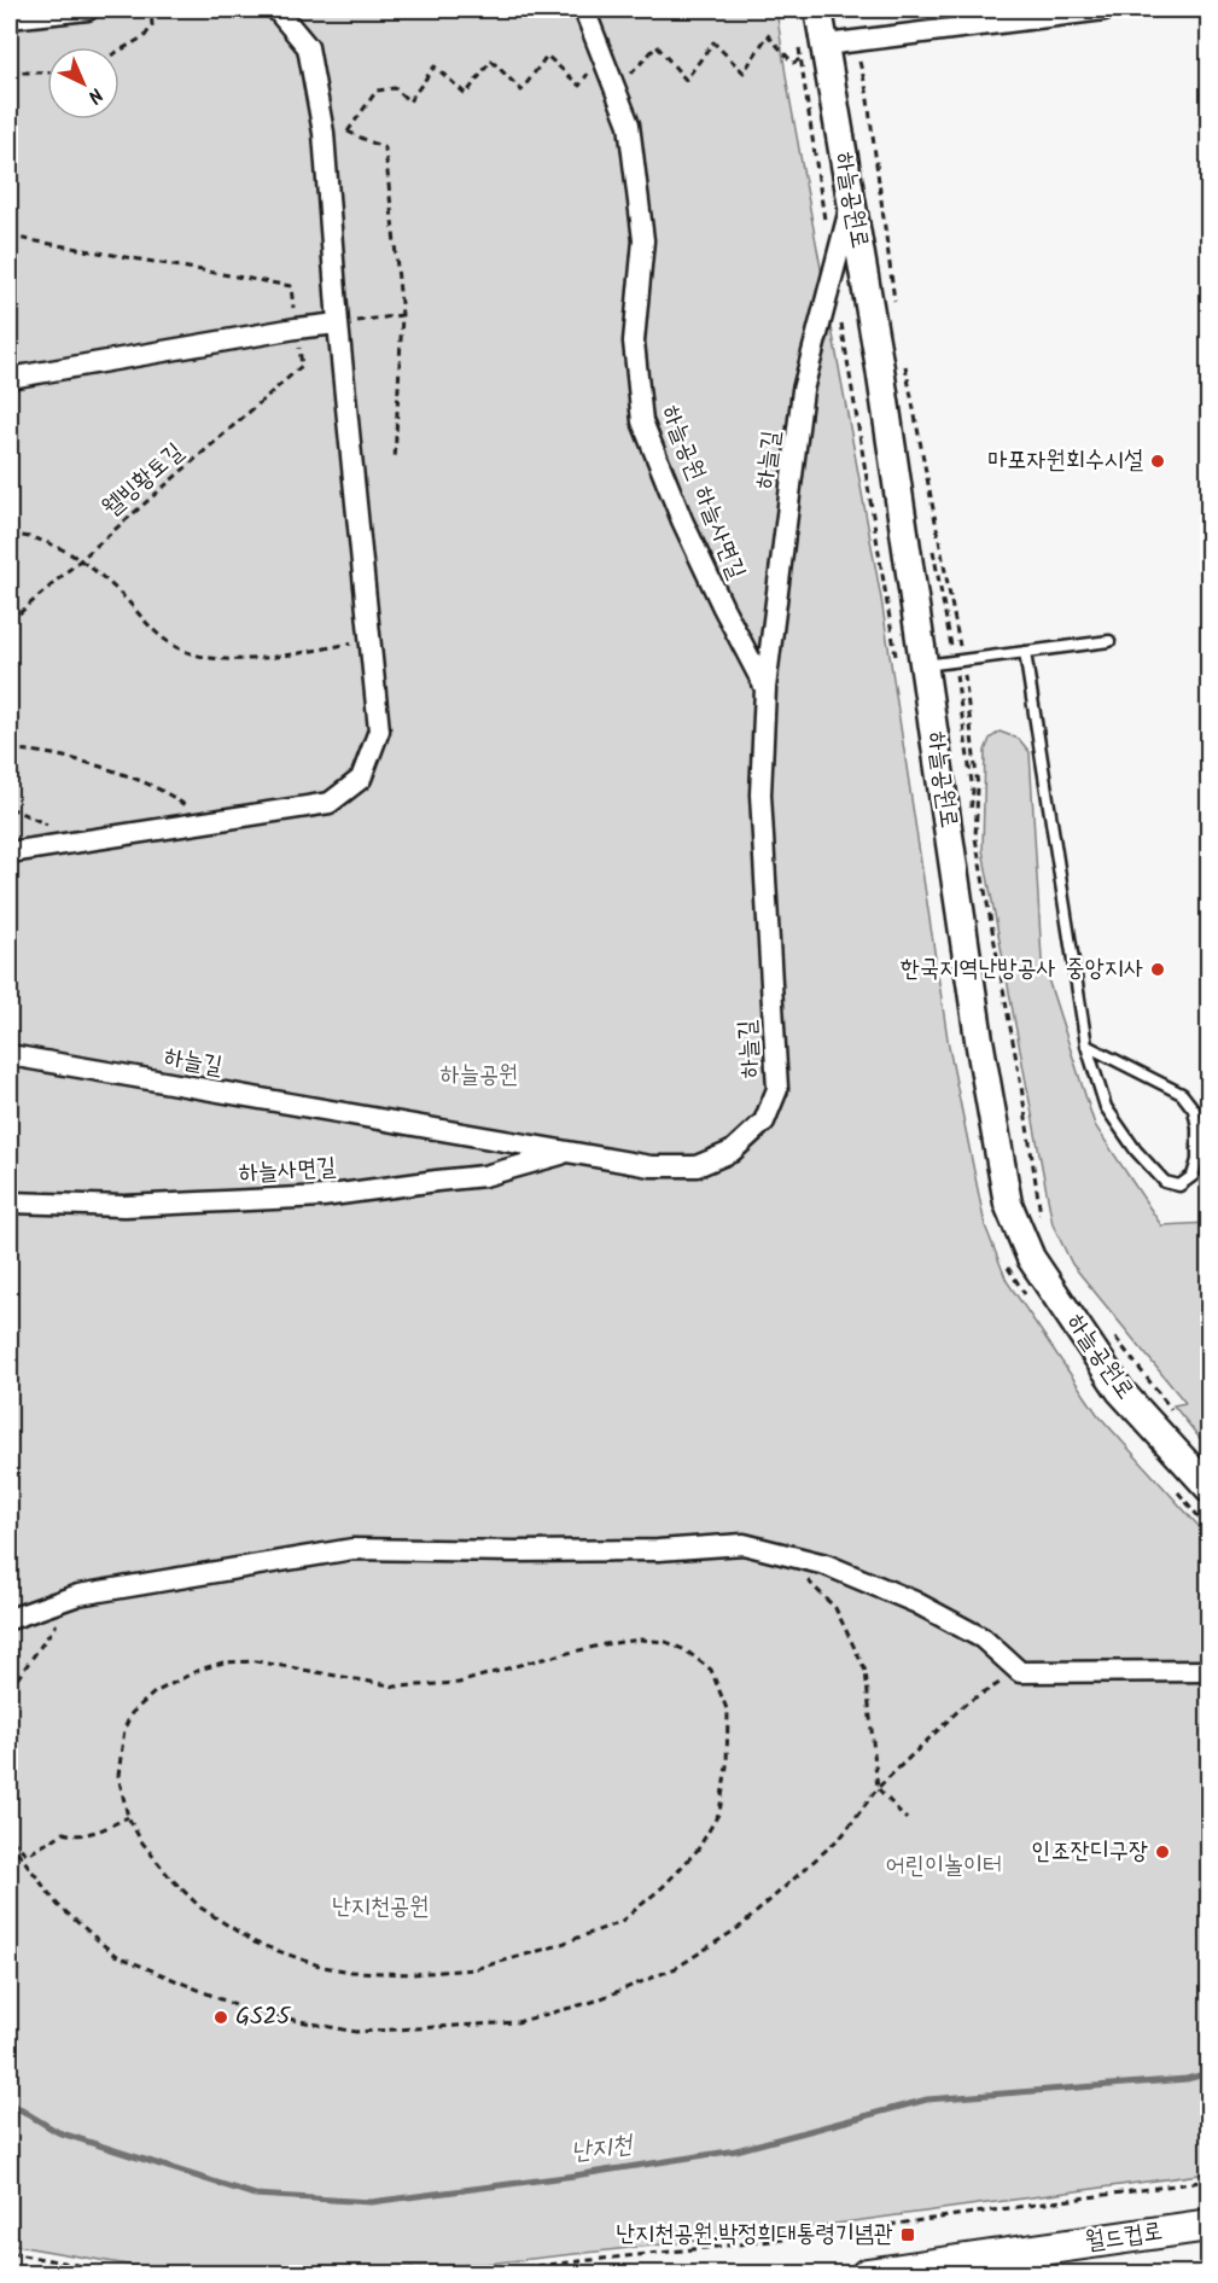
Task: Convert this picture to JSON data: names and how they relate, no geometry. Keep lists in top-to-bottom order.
{
  "streets": {
    "main road": ["월드컵로"],
    "street": [
      "하늘공원로",
      "하늘길",
      "하늘공원 하늘사면길",
      "하늘사면길"
    ],
    "path": ["웰빙황토길"]
  },
  "crossings": [
    ["하늘공원로", "하늘길"],
    ["하늘길", "하늘공원 하늘사면길"],
    ["하늘길", "하늘사면길"]
  ],
  "water": ["난지천"],
  "parks": ["하늘공원", "어린이놀이터", "난지천공원"],
  "places": {
    "other": [
      "마포자원회수시설",
      "한국지역난방공사 중앙지사",
      "인조잔디구장",
      "GS25"
    ],
    "transit": ["난지천공원.박정희대통령기념관"]
  },
  "north": "bottom right"
}
